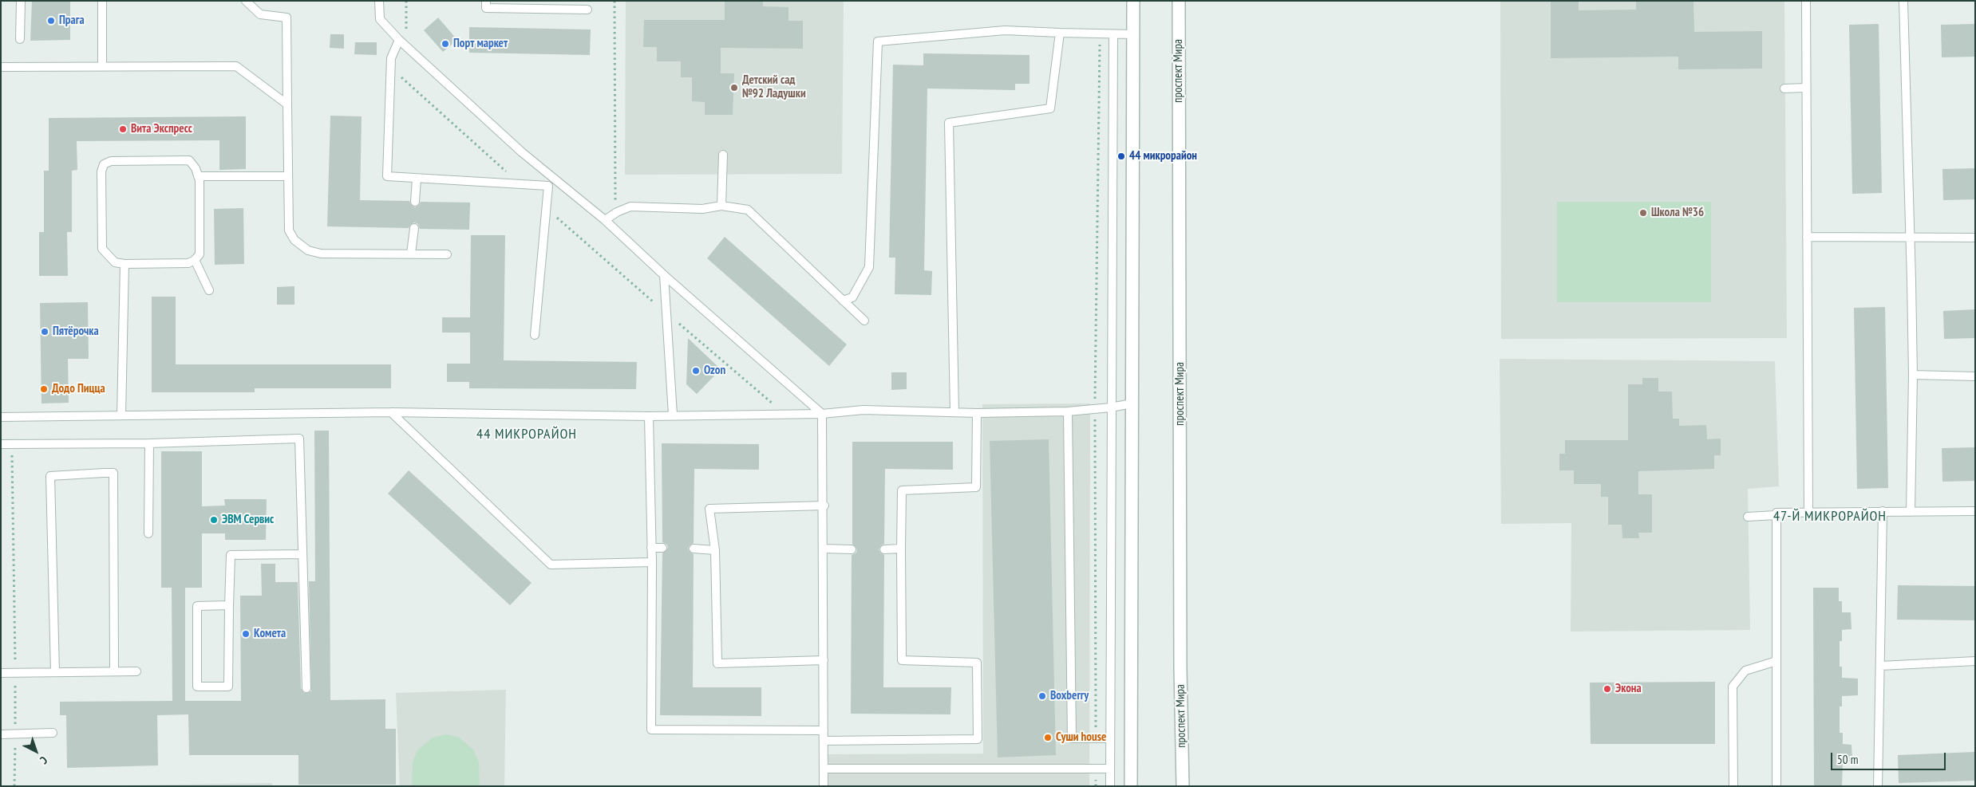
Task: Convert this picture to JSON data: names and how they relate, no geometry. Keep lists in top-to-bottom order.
{
  "streets": {
    "street": ["проспект Мира"]
  },
  "districts": ["44 МИКРОРАЙОН", "47-Й МИКРОРАЙОН"],
  "places": [
    "Прага",
    "Порт маркет",
    "Детский сад №92 Ладушки",
    "Вита Экспресс",
    "44 микрорайон",
    "Школа №36",
    "Пятёрочка",
    "Ozon",
    "Додо Пицца",
    "ЭВМ Сервис",
    "Комета",
    "Экона",
    "Boxberry",
    "Суши house"
  ],
  "scale_bar": "50 m",
  "north": "bottom right"
}
